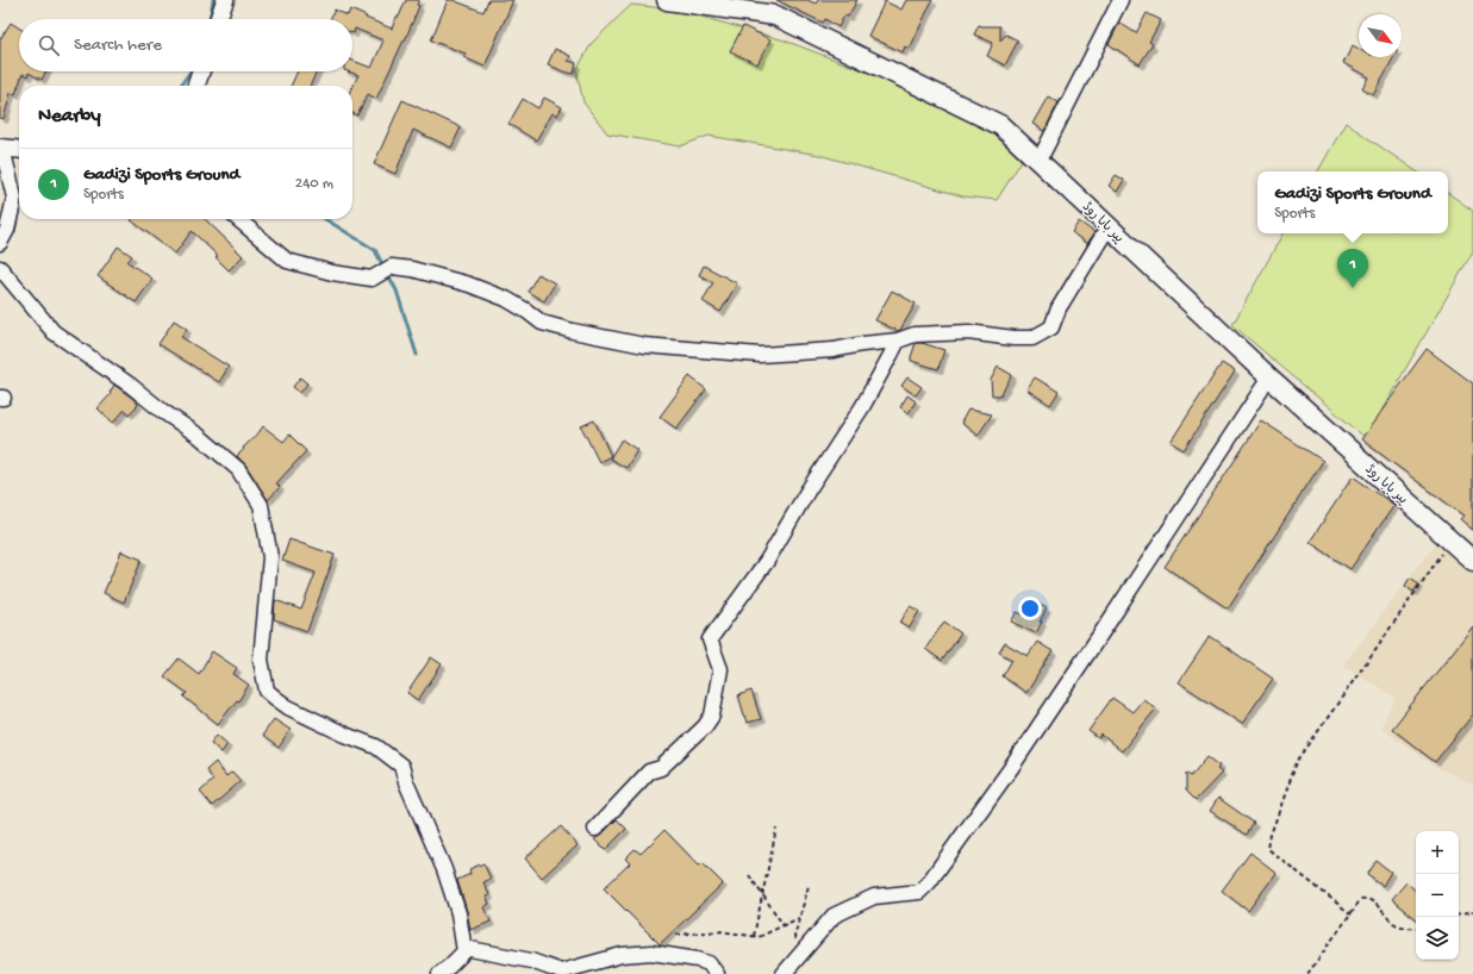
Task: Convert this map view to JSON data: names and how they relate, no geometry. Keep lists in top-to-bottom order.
{
  "streets": {
    "main road": ["پیر بابا روڈ"]
  },
  "north": "bottom right",
  "page": {
    "search": "Search here",
    "heading": "Nearby",
    "list": [
      {
        "mark": "1",
        "name": "Gadizi Sports Ground",
        "note": "Sports",
        "value": "240 m"
      }
    ],
    "popup": ["Gadizi Sports Ground", "Sports"],
    "pins": "1",
    "map_buttons": ["+", "−"]
  }
}
